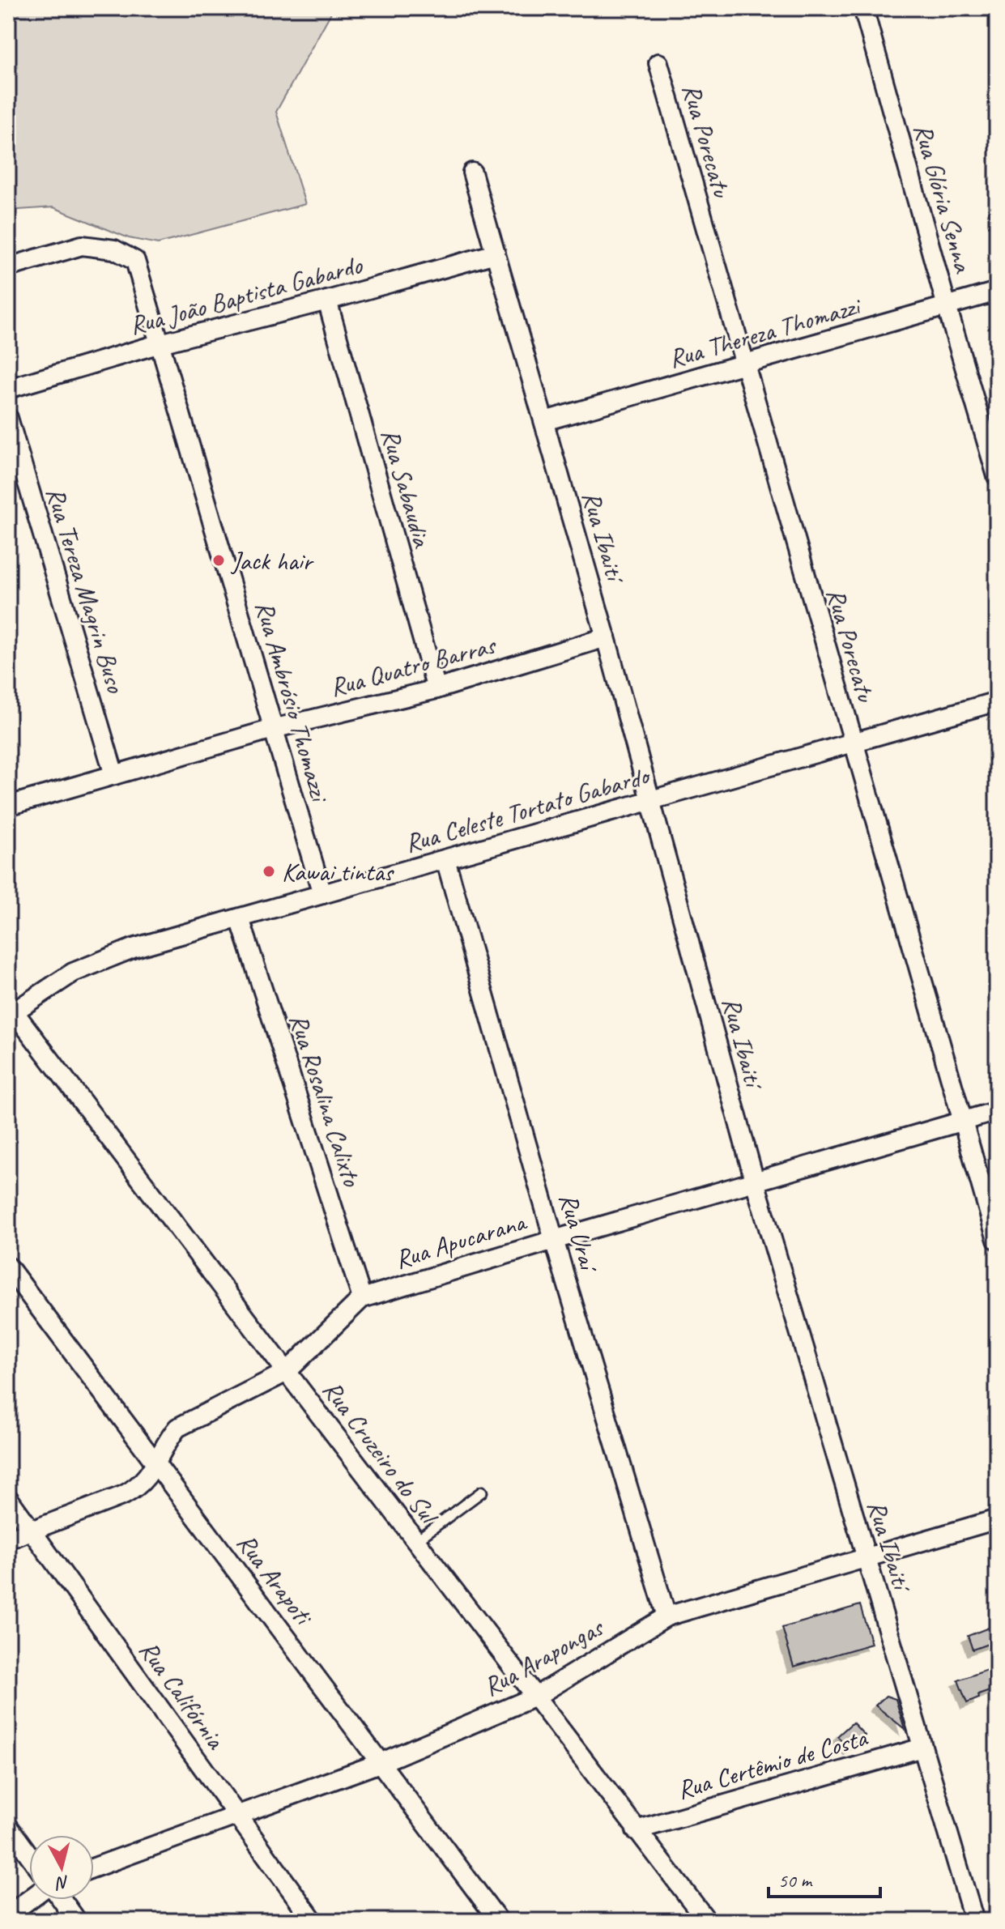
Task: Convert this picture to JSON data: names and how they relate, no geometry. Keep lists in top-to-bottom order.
{
  "streets": {
    "street": [
      "Rua Porecatu",
      "Rua Glória Senna",
      "Rua João Baptista Gabardo",
      "Rua Thereza Thomazzi",
      "Rua Sabaudia",
      "Rua Ibaití",
      "Rua Tereza Magrin Buso",
      "Rua Quatro Barras",
      "Rua Ambrósio Thomazzi",
      "Rua Celeste Tortato Gabardo",
      "Rua Rosalina Calixto",
      "Rua Uraí",
      "Rua Apucarana",
      "Rua Cruzeiro do Sul",
      "Rua Arapoti",
      "Rua Arapongas",
      "Rua Califórnia",
      "Rua Certêmio de Costa"
    ]
  },
  "crossings": [
    ["Rua Porecatu", "Rua Thereza Thomazzi"],
    ["Rua Porecatu", "Rua Celeste Tortato Gabardo"],
    ["Rua Porecatu", "Rua Apucarana"],
    ["Rua Glória Senna", "Rua Thereza Thomazzi"],
    ["Rua João Baptista Gabardo", "Rua Sabaudia"],
    ["Rua João Baptista Gabardo", "Rua Ibaití"],
    ["Rua João Baptista Gabardo", "Rua Ambrósio Thomazzi"],
    ["Rua Thereza Thomazzi", "Rua Ibaití"],
    ["Rua Sabaudia", "Rua Quatro Barras"],
    ["Rua Ibaití", "Rua Quatro Barras"],
    ["Rua Ibaití", "Rua Celeste Tortato Gabardo"],
    ["Rua Ibaití", "Rua Apucarana"],
    ["Rua Ibaití", "Rua Arapongas"],
    ["Rua Ibaití", "Rua Certêmio de Costa"],
    ["Rua Tereza Magrin Buso", "Rua Quatro Barras"],
    ["Rua Quatro Barras", "Rua Ambrósio Thomazzi"],
    ["Rua Ambrósio Thomazzi", "Rua Celeste Tortato Gabardo"],
    ["Rua Celeste Tortato Gabardo", "Rua Rosalina Calixto"],
    ["Rua Celeste Tortato Gabardo", "Rua Uraí"],
    ["Rua Celeste Tortato Gabardo", "Rua Cruzeiro do Sul"],
    ["Rua Rosalina Calixto", "Rua Apucarana"],
    ["Rua Uraí", "Rua Apucarana"],
    ["Rua Uraí", "Rua Arapongas"],
    ["Rua Apucarana", "Rua Cruzeiro do Sul"],
    ["Rua Apucarana", "Rua Arapoti"],
    ["Rua Apucarana", "Rua Califórnia"],
    ["Rua Cruzeiro do Sul", "Rua Arapongas"],
    ["Rua Cruzeiro do Sul", "Rua Certêmio de Costa"],
    ["Rua Arapoti", "Rua Arapongas"],
    ["Rua Arapongas", "Rua Califórnia"]
  ],
  "places": ["Jack hair", "Kawai tintas"],
  "scale_bar": "50 m",
  "north": "bottom"
}
